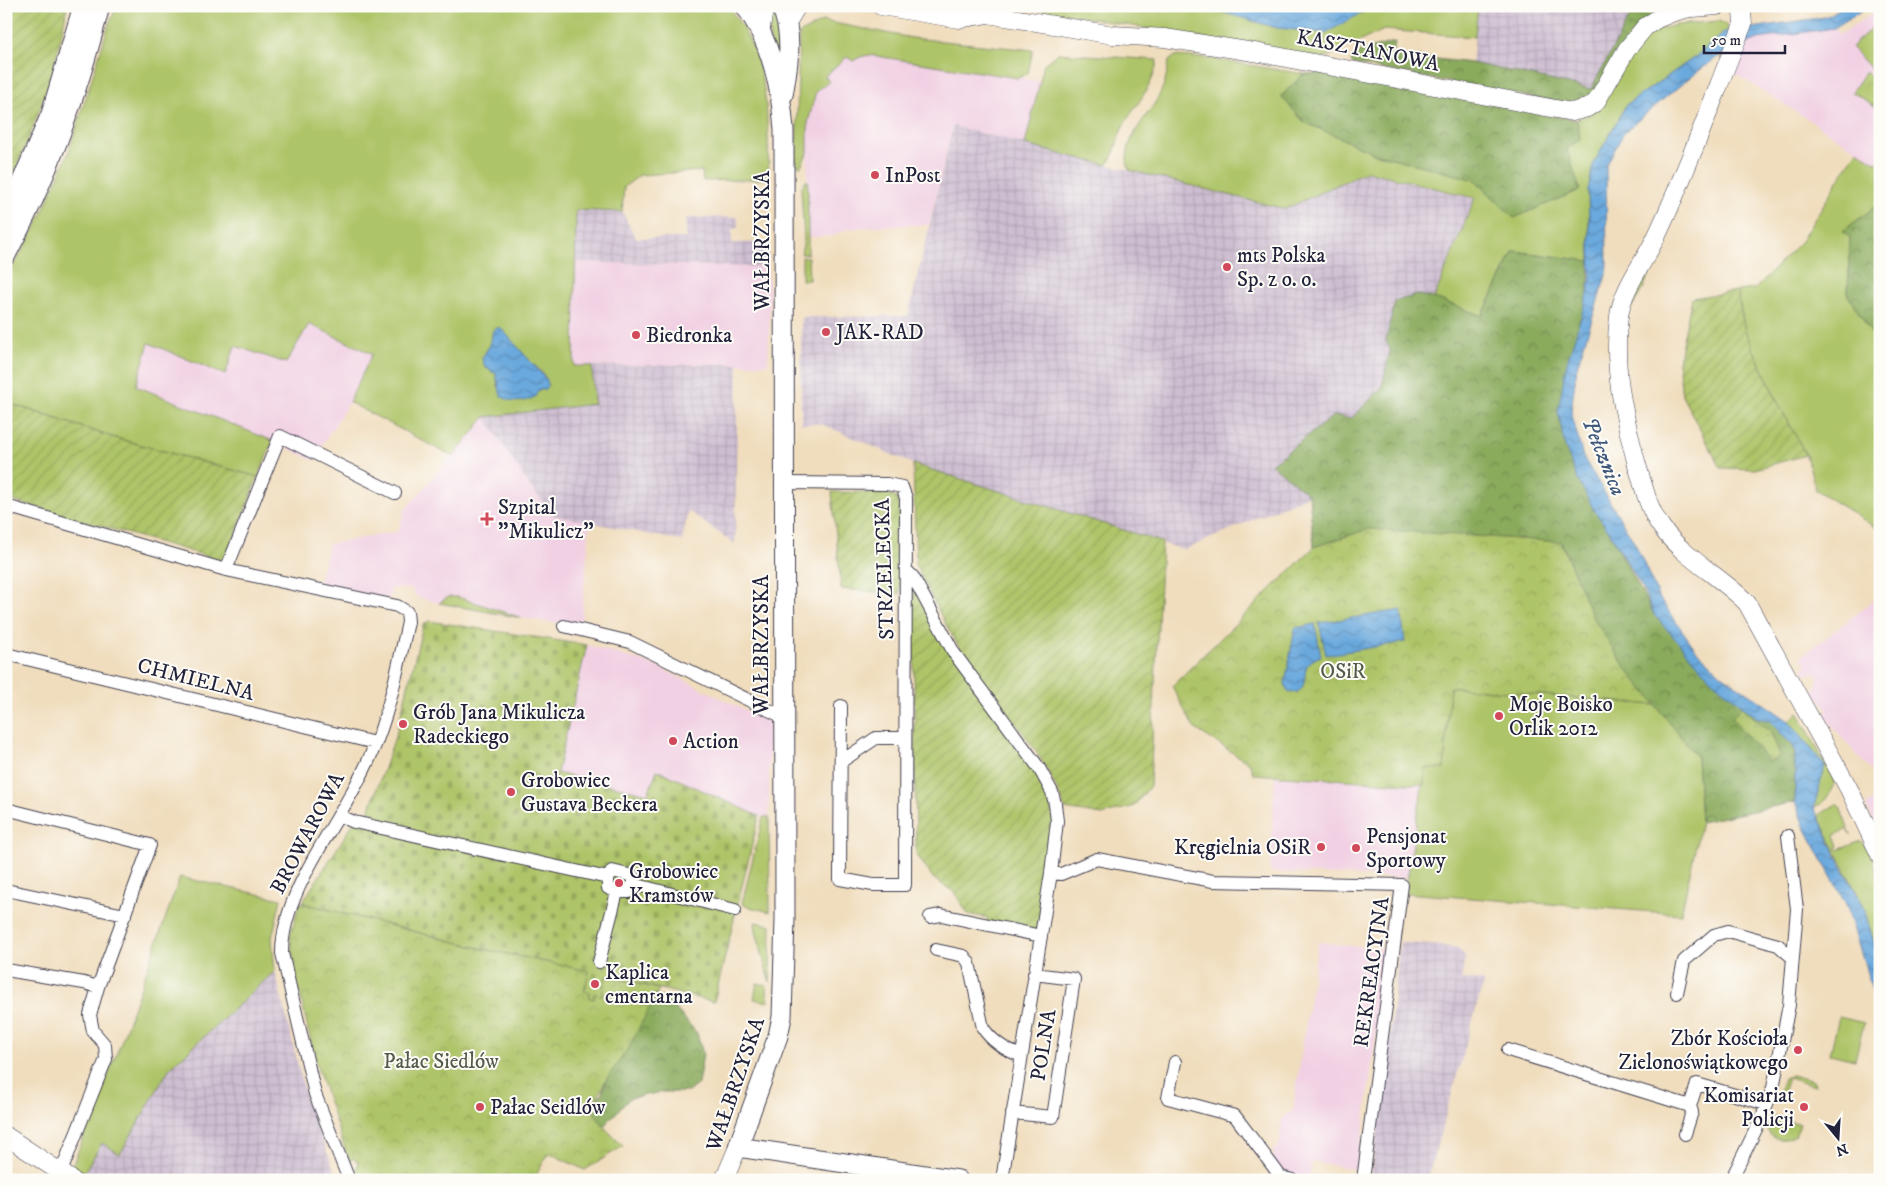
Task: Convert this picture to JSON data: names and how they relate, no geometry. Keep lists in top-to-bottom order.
{
  "streets": {
    "main road": ["WAŁBRZYSKA"],
    "street": [
      "KASZTANOWA",
      "STRZELECKA",
      "CHMIELNA",
      "BROWAROWA",
      "REKREACYJNA",
      "POLNA"
    ]
  },
  "crossings": [
    ["WAŁBRZYSKA", "STRZELECKA"],
    ["STRZELECKA", "POLNA"],
    ["CHMIELNA", "BROWAROWA"],
    ["REKREACYJNA", "POLNA"]
  ],
  "water": ["Pełcznica"],
  "parks": ["OSiR", "Pałac Siedlów"],
  "places": {
    "other": [
      "InPost",
      "mts Polska Sp. z o. o.",
      "JAK-RAD",
      "Biedronka",
      "Moje Boisko Orlik 2012",
      "Grób Jana Mikulicza Radeckiego",
      "Action",
      "Grobowiec Gustava Beckera",
      "Kręgielnia OSiR",
      "Pensjonat Sportowy",
      "Grobowiec Kramstów",
      "Kaplica cmentarna",
      "Zbór Kościoła Zielonoświątkowego",
      "Pałac Seidlów",
      "Komisariat Policji"
    ],
    "health": ["Szpital \"Mikulicz\""]
  },
  "scale_bar": "50 m",
  "north": "bottom"
}
